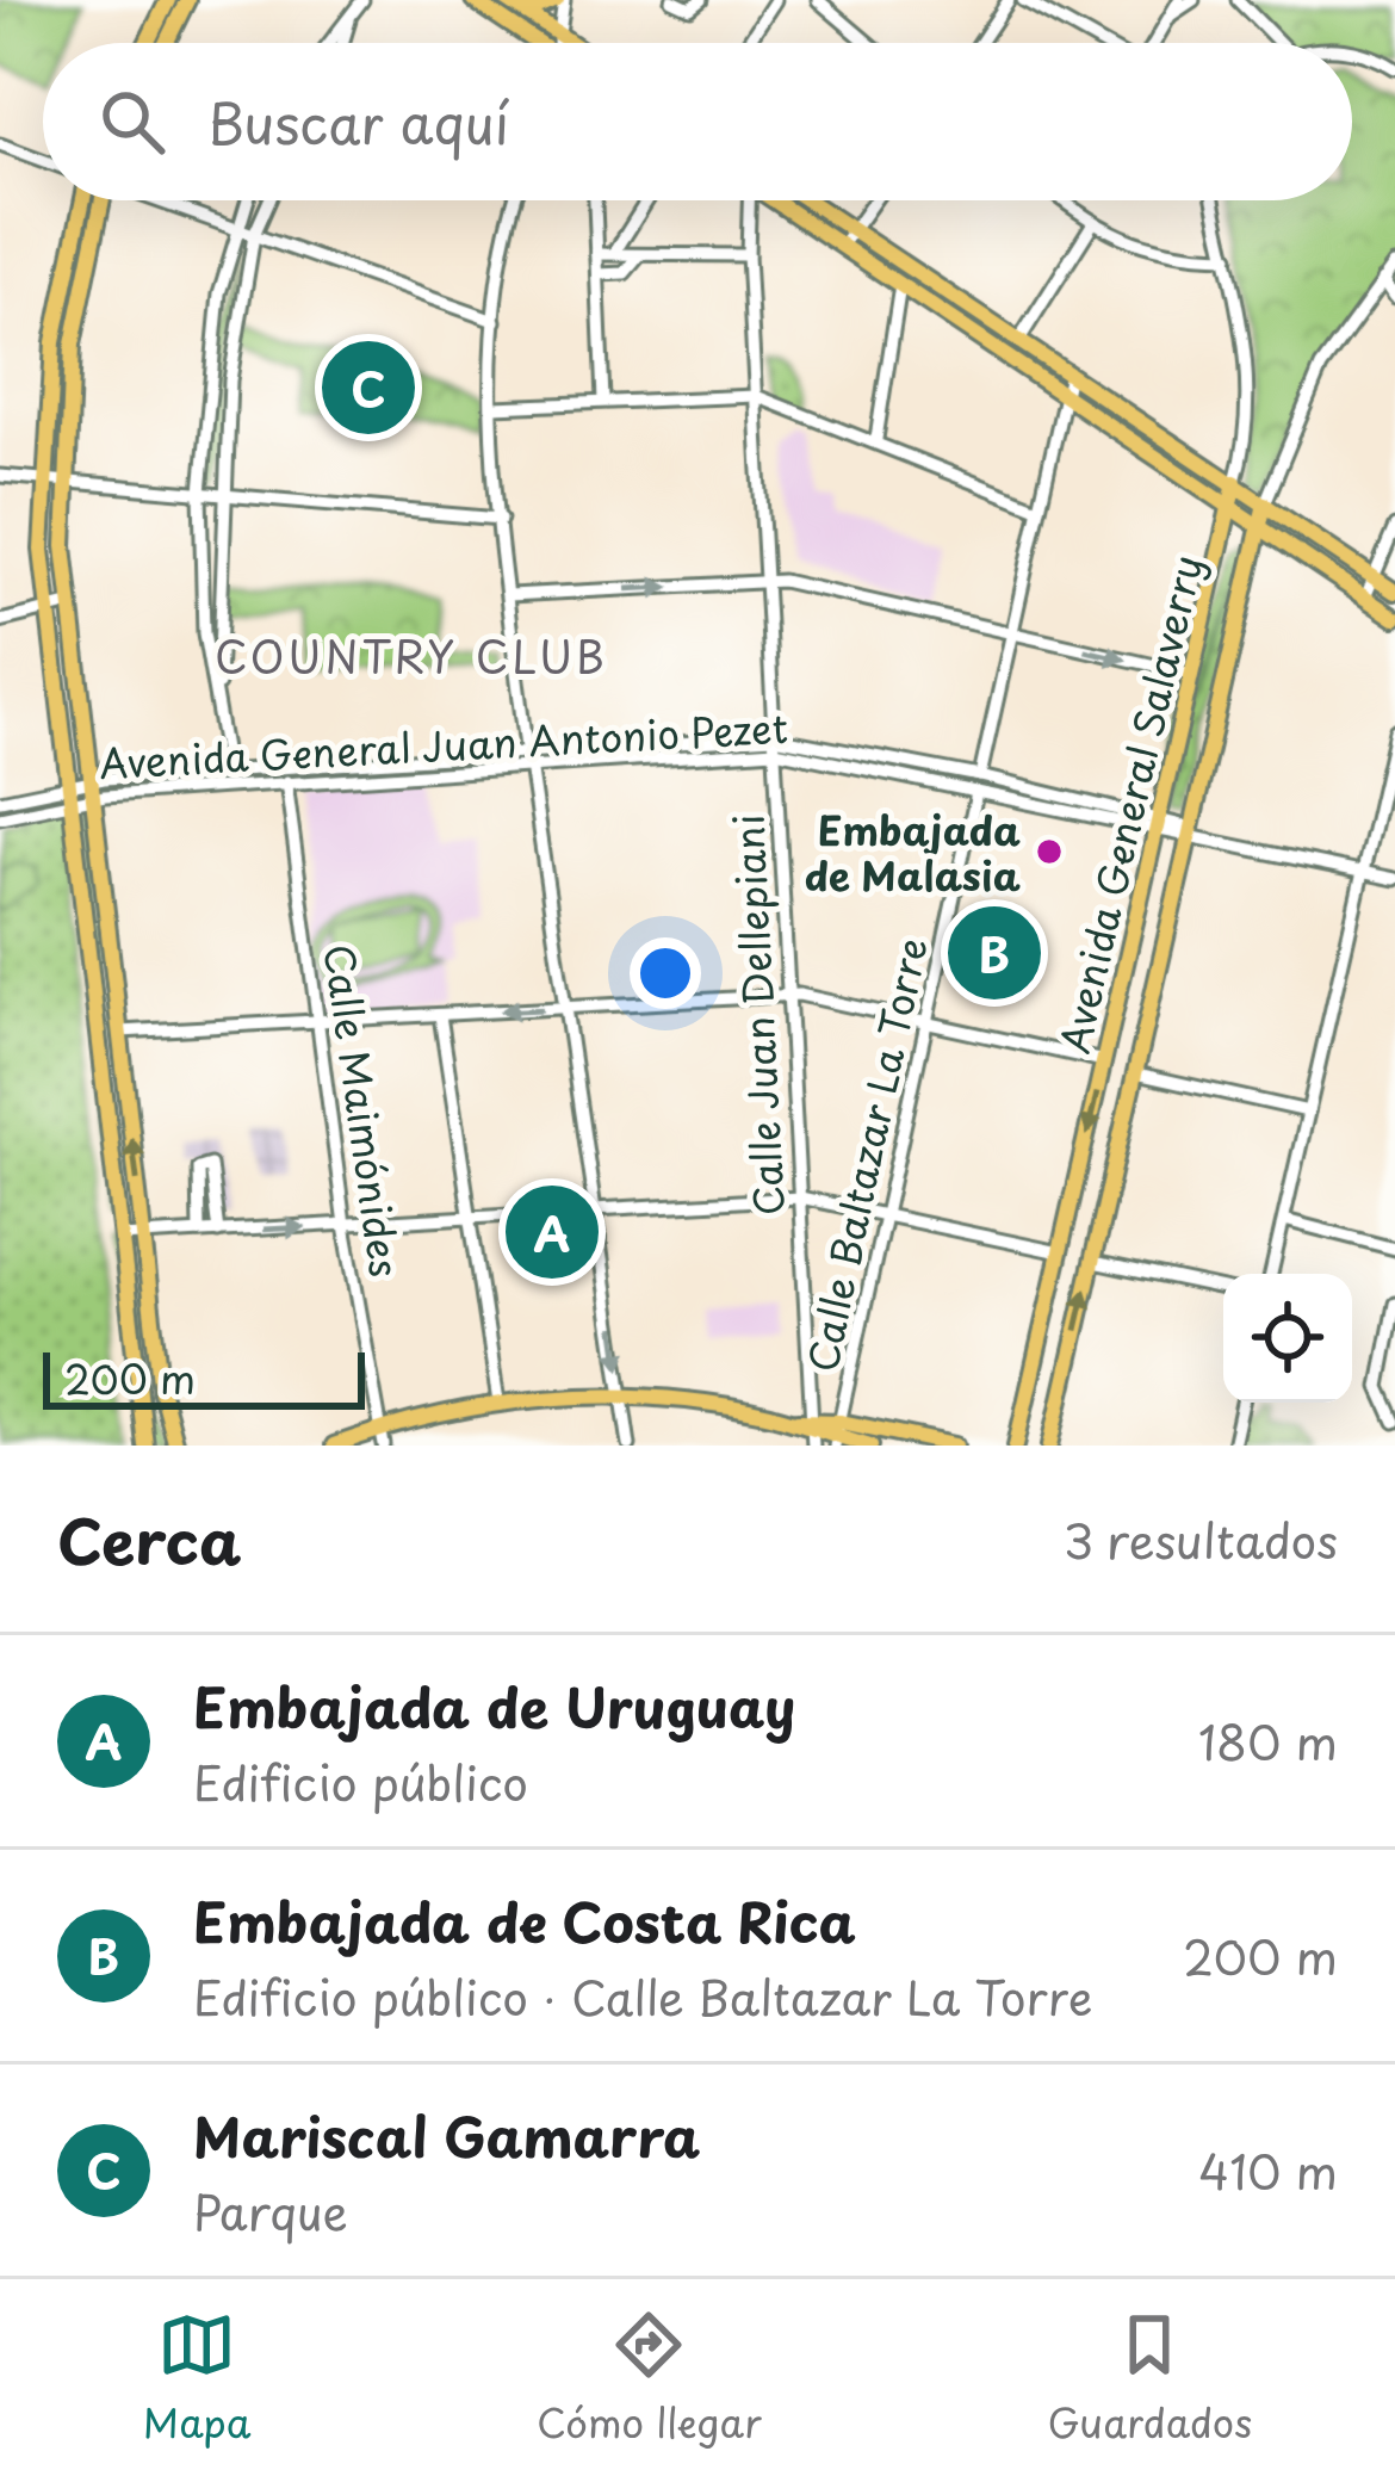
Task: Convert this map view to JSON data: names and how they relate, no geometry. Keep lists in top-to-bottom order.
{
  "streets": {
    "main road": ["Avenida General Salaverry"],
    "street": [
      "Avenida General Juan Antonio Pezet",
      "Calle Juan Dellepiani",
      "Calle Maimónides",
      "Calle Baltazar La Torre"
    ]
  },
  "crossings": [
    ["Avenida General Juan Antonio Pezet", "Avenida General Salaverry"],
    ["Avenida General Juan Antonio Pezet", "Calle Juan Dellepiani"],
    ["Avenida General Juan Antonio Pezet", "Calle Maimónides"],
    ["Avenida General Juan Antonio Pezet", "Calle Baltazar La Torre"]
  ],
  "districts": ["COUNTRY CLUB"],
  "places": ["Embajada de Malasia"],
  "scale_bar": "200 m",
  "page": {
    "search": "Buscar aquí",
    "pins": ["C", "B", "A"],
    "scale": "200 m",
    "heading": ["Cerca", "3 resultados"],
    "list": [
      {
        "mark": "A",
        "name": "Embajada de Uruguay",
        "note": "Edificio público",
        "value": "180 m"
      },
      {
        "mark": "B",
        "name": "Embajada de Costa Rica",
        "note": "Edificio público · Calle Baltazar La Torre",
        "value": "200 m"
      },
      {
        "mark": "C",
        "name": "Mariscal Gamarra",
        "note": "Parque",
        "value": "410 m"
      }
    ],
    "nav": ["Mapa", "Cómo llegar", "Guardados"]
  }
}
